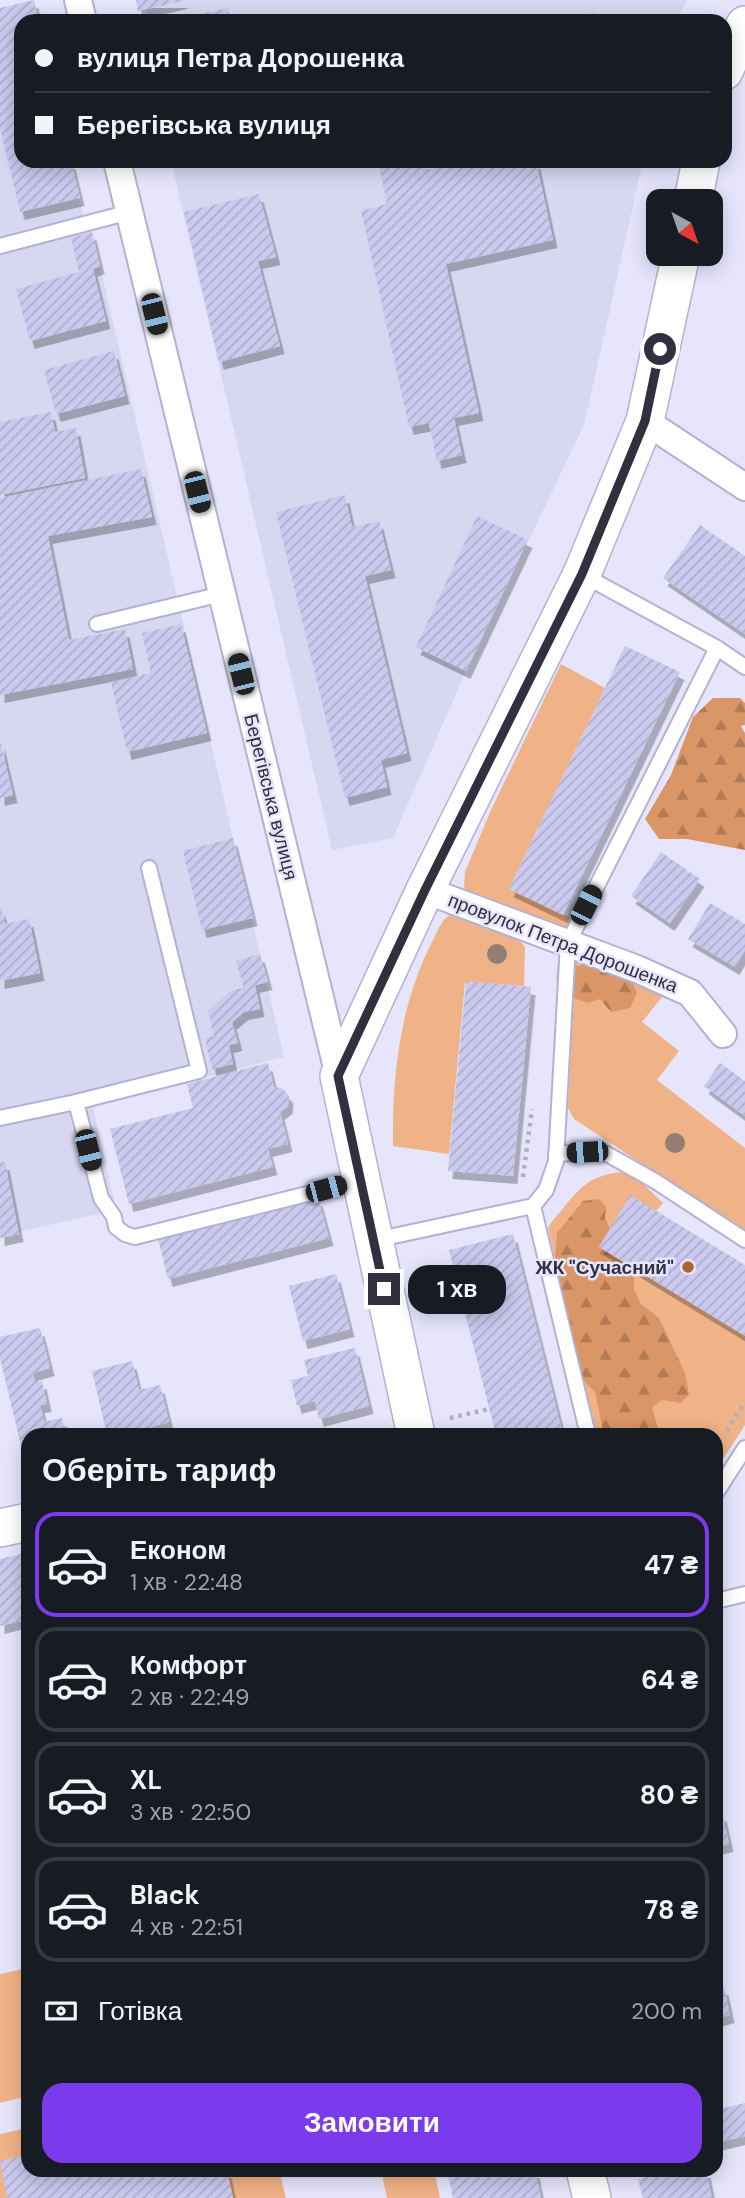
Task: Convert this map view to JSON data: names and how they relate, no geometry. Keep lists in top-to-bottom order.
{
  "streets": {
    "main road": ["Берегівська вулиця"],
    "street": ["провулок Петра Дорошенка"]
  },
  "places": ["ЖК \"Сучасний\""],
  "north": "bottom right",
  "page": {
    "banner": ["вулиця Петра Дорошенка", "Берегівська вулиця"],
    "bubble": "1 хв",
    "heading": "Оберіть тариф",
    "list": [
      {
        "name": "Економ",
        "note": "1 хв · 22:48",
        "value": "47 ₴"
      },
      {
        "name": "Комфорт",
        "note": "2 хв · 22:49",
        "value": "64 ₴"
      },
      {
        "name": "XL",
        "note": "3 хв · 22:50",
        "value": "80 ₴"
      },
      {
        "name": "Black",
        "note": "4 хв · 22:51",
        "value": "78 ₴"
      }
    ],
    "pay": ["Готівка", "200 m"],
    "buttons": "Замовити"
  }
}
